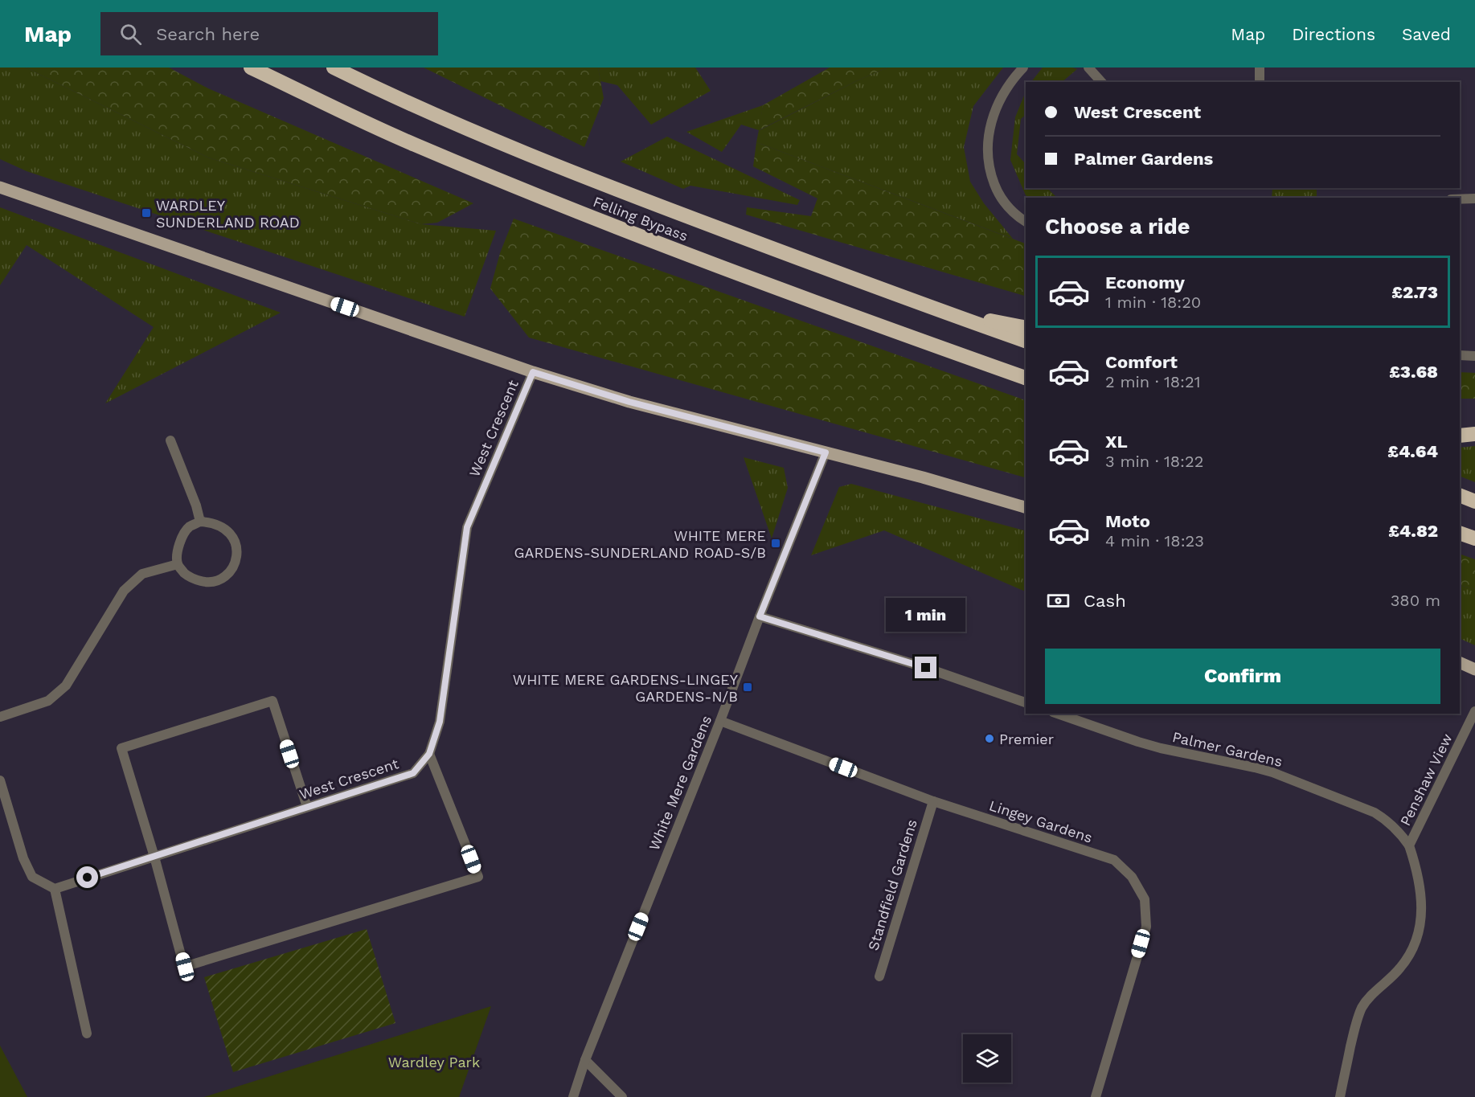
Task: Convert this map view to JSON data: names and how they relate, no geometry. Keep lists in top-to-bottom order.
{
  "streets": {
    "highway": ["Felling Bypass"],
    "street": [
      "West Crescent",
      "Palmer Gardens",
      "Penshaw View",
      "White Mere Gardens",
      "Lingey Gardens",
      "Standfield Gardens"
    ]
  },
  "crossings": [
    ["Palmer Gardens", "Penshaw View"],
    ["White Mere Gardens", "Lingey Gardens"],
    ["Lingey Gardens", "Standfield Gardens"]
  ],
  "parks": ["Wardley Park"],
  "places": {
    "transit": ["WARDLEY SUNDERLAND ROAD", "WHITE MERE GARDENS-SUNDERLAND ROAD-S/B", "WHITE MERE GARDENS-LINGEY GARDENS-N/B"],
    "other": ["Premier"]
  },
  "page": {
    "header": "Map",
    "search": "Search here",
    "nav": ["Map", "Directions", "Saved"],
    "banner": ["West Crescent", "Palmer Gardens"],
    "heading": "Choose a ride",
    "list": [
      {
        "name": "Economy",
        "note": "1 min · 18:20",
        "value": "£2.73"
      },
      {
        "name": "Comfort",
        "note": "2 min · 18:21",
        "value": "£3.68"
      },
      {
        "name": "XL",
        "note": "3 min · 18:22",
        "value": "£4.64"
      },
      {
        "name": "Moto",
        "note": "4 min · 18:23",
        "value": "£4.82"
      }
    ],
    "pay": ["Cash", "380 m"],
    "bubble": "1 min",
    "buttons": "Confirm"
  }
}
